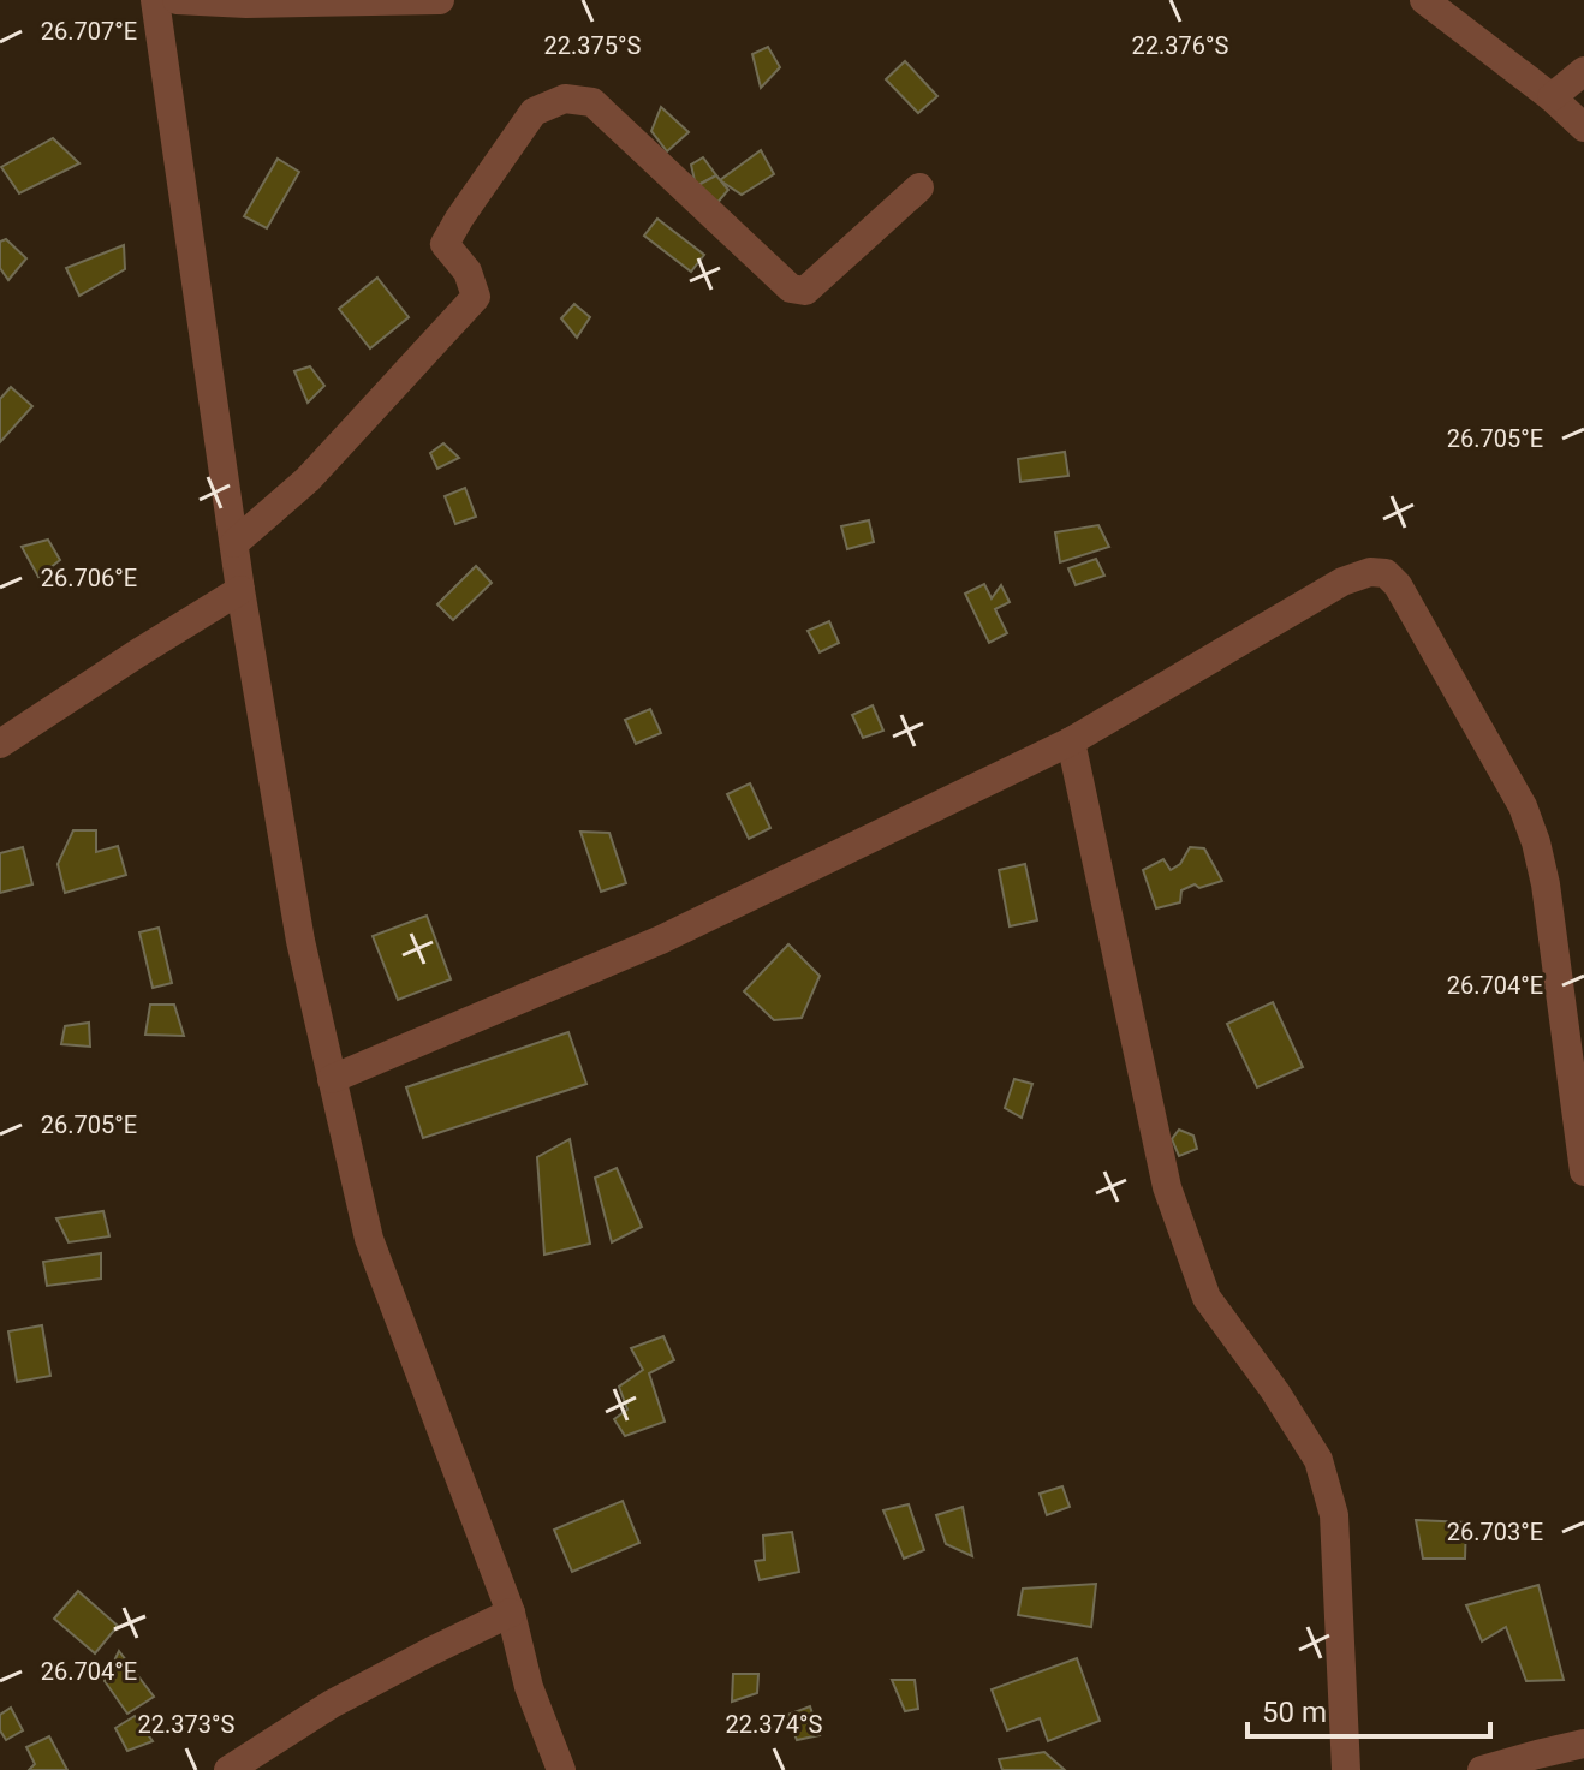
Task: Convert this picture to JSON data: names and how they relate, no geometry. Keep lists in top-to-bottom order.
{
  "scale_bar": "50 m",
  "coordinates": [
    "26.707°E",
    "22.376°S",
    "22.375°S",
    "26.705°E",
    "26.706°E",
    "26.704°E",
    "26.703°E",
    "22.373°S",
    "22.374°S"
  ]
}
